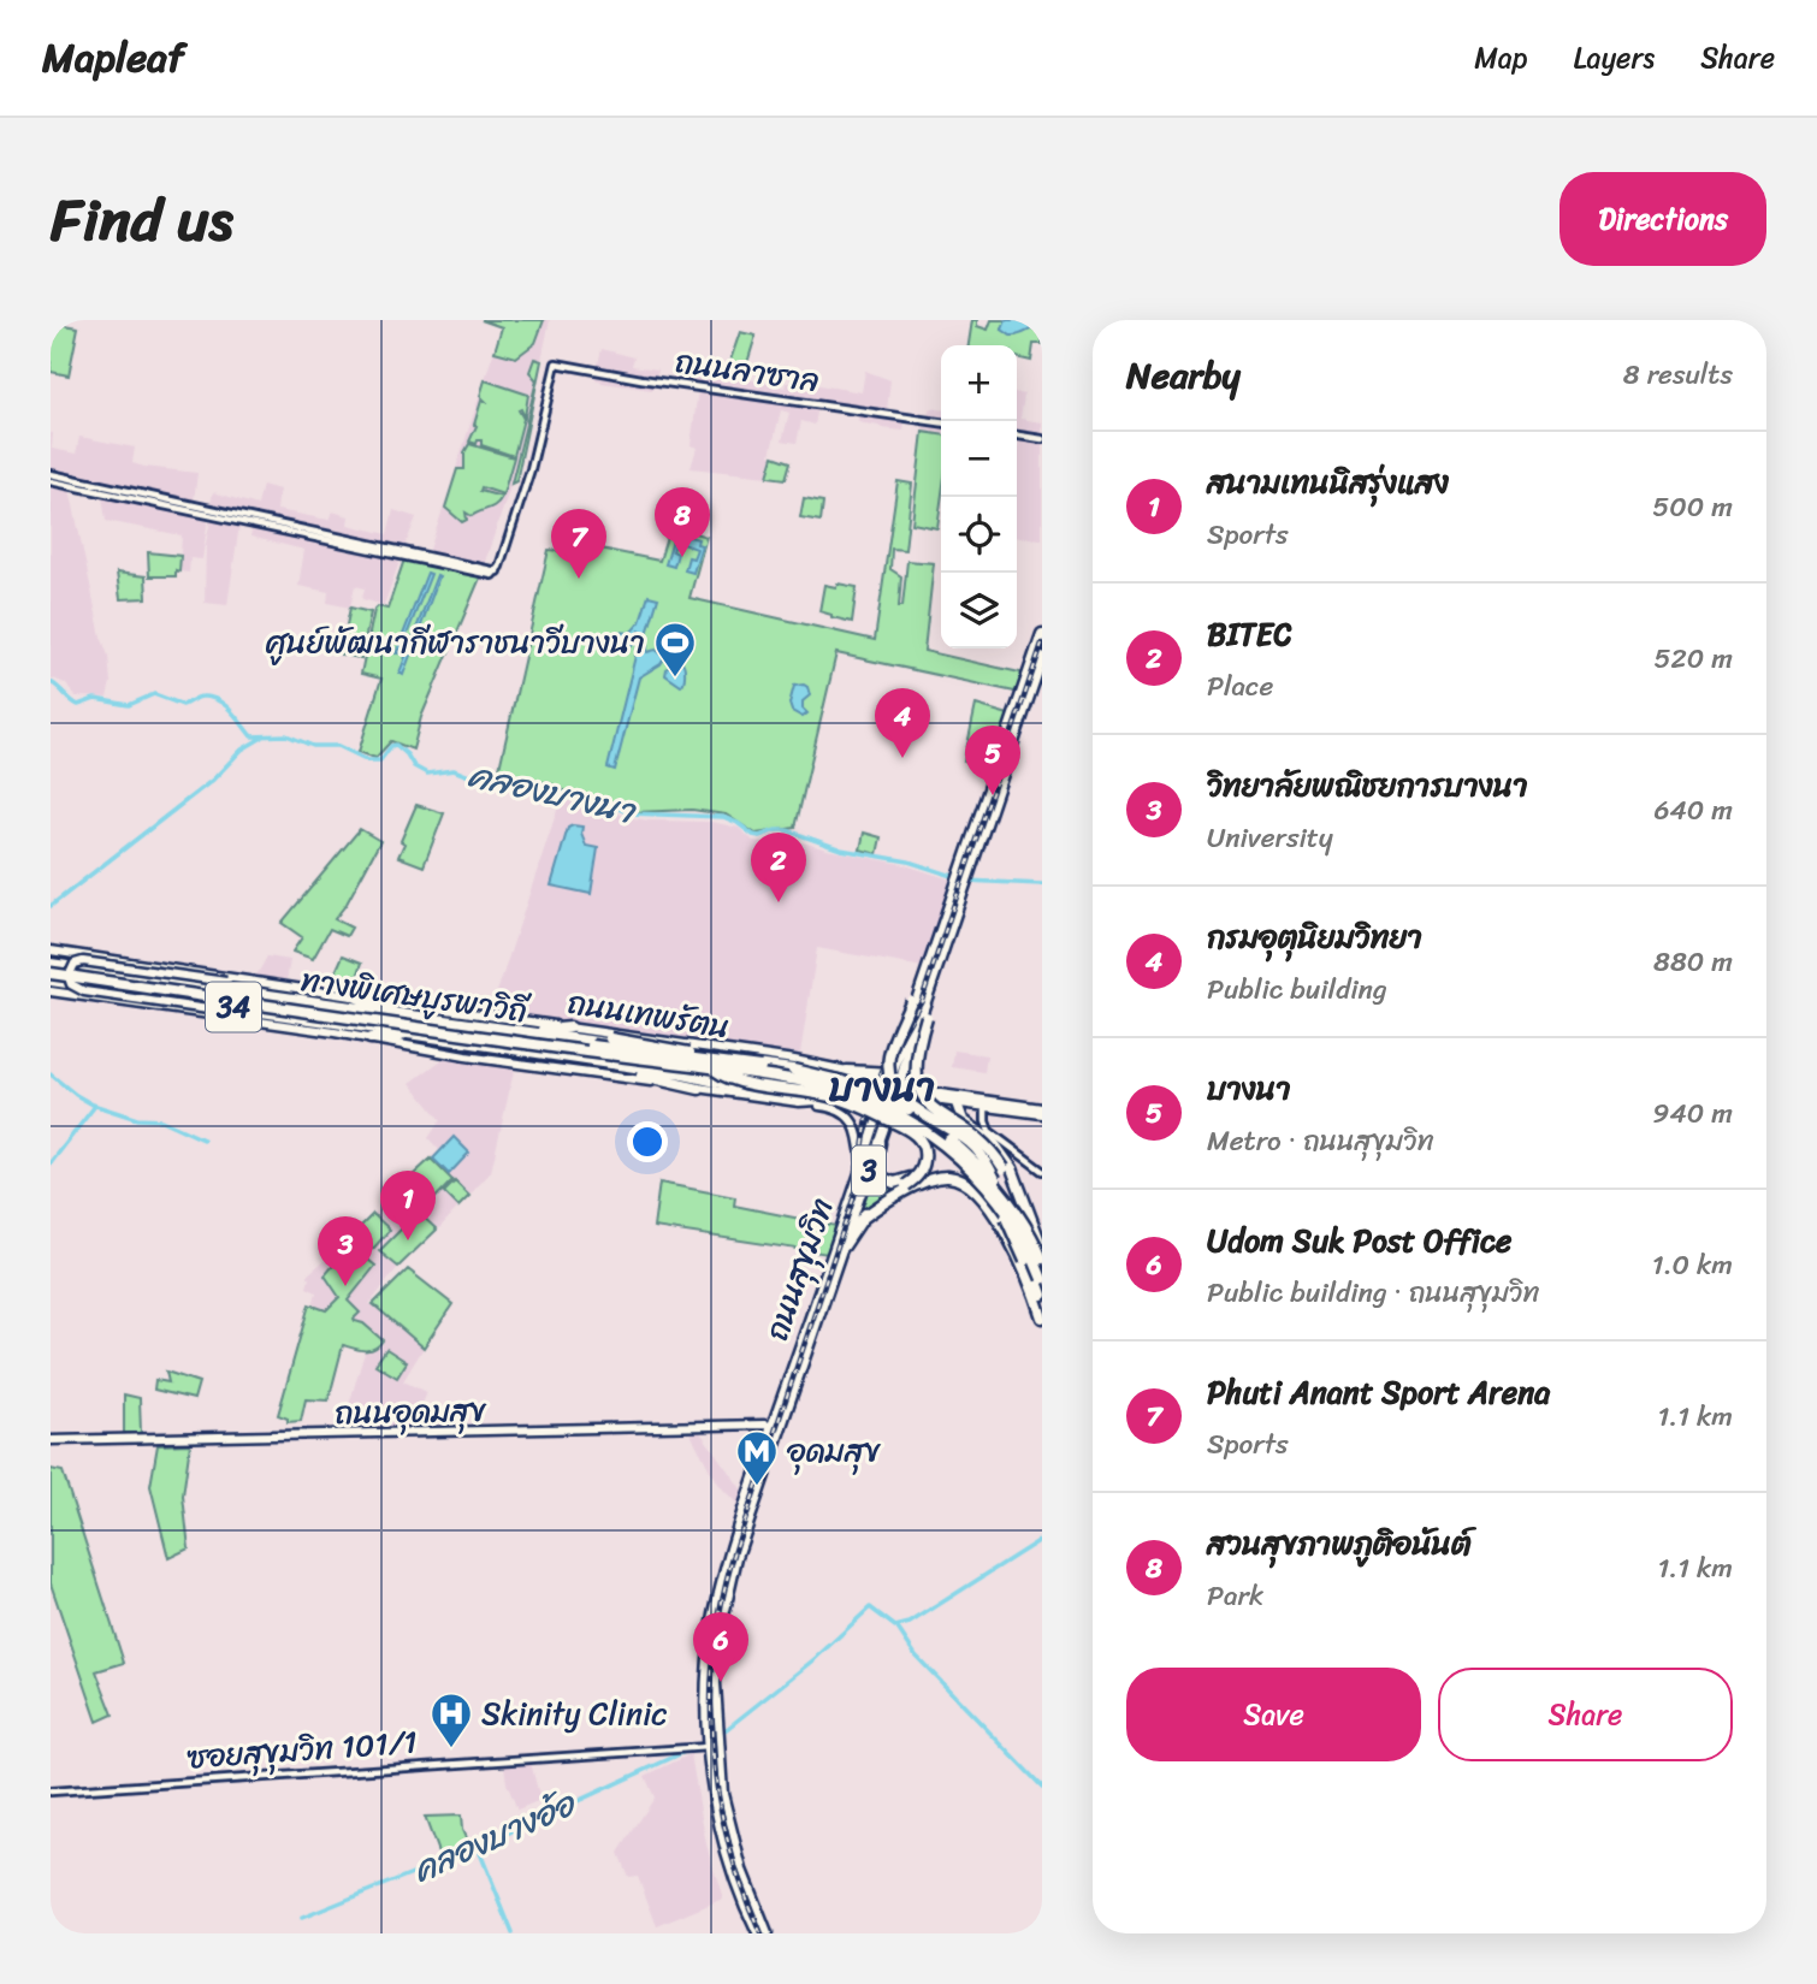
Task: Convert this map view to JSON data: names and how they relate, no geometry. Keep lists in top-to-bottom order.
{
  "streets": {
    "highway": [
      "ทางพิเศษบูรพาวิถี",
      "34",
      "ถนนเทพรัตน",
      "3",
      "ถนนสุขุมวิท"
    ],
    "main road": ["ถนนอุดมสุข"],
    "street": ["ถนนลาซาล", "ซอยสุขุมวิท 101/1"]
  },
  "crossings": [
    ["ทางพิเศษบูรพาวิถี", "ถนนเทพรัตน"],
    ["ถนนเทพรัตน", "ถนนสุขุมวิท"],
    ["ถนนสุขุมวิท", "ถนนอุดมสุข"],
    ["ถนนสุขุมวิท", "ซอยสุขุมวิท 101/1"]
  ],
  "districts": ["บางนา"],
  "water": ["คลองบางนา", "คลองบางอ้อ"],
  "places": {
    "sports": ["ศูนย์พัฒนากีฬาราชนาวีบางนา"],
    "metro station": ["อุดมสุข"],
    "hospital": ["Skinity Clinic"]
  },
  "page": {
    "header": "Mapleaf",
    "nav": ["Map", "Layers", "Share"],
    "title": "Find us",
    "buttons": [
      "Directions",
      ["Save", "Share"]
    ],
    "heading": ["Nearby", "8 results"],
    "map_buttons": ["+", "−"],
    "list": [
      {
        "mark": "1",
        "name": "สนามเทนนิสรุ่งแสง",
        "note": "Sports",
        "value": "500 m"
      },
      {
        "mark": "2",
        "name": "BITEC",
        "note": "Place",
        "value": "520 m"
      },
      {
        "mark": "3",
        "name": "วิทยาลัยพณิชยการบางนา",
        "note": "University",
        "value": "640 m"
      },
      {
        "mark": "4",
        "name": "กรมอุตุนิยมวิทยา",
        "note": "Public building",
        "value": "880 m"
      },
      {
        "mark": "5",
        "name": "บางนา",
        "note": "Metro · ถนนสุขุมวิท",
        "value": "940 m"
      },
      {
        "mark": "6",
        "name": "Udom Suk Post Office",
        "note": "Public building · ถนนสุขุมวิท",
        "value": "1.0 km"
      },
      {
        "mark": "7",
        "name": "Phuti Anant Sport Arena",
        "note": "Sports",
        "value": "1.1 km"
      },
      {
        "mark": "8",
        "name": "สวนสุขภาพภูติอนันต์",
        "note": "Park",
        "value": "1.1 km"
      }
    ],
    "pins": [
      "8",
      "7",
      "4",
      "5",
      "2",
      "1",
      "3",
      "6"
    ]
  }
}
